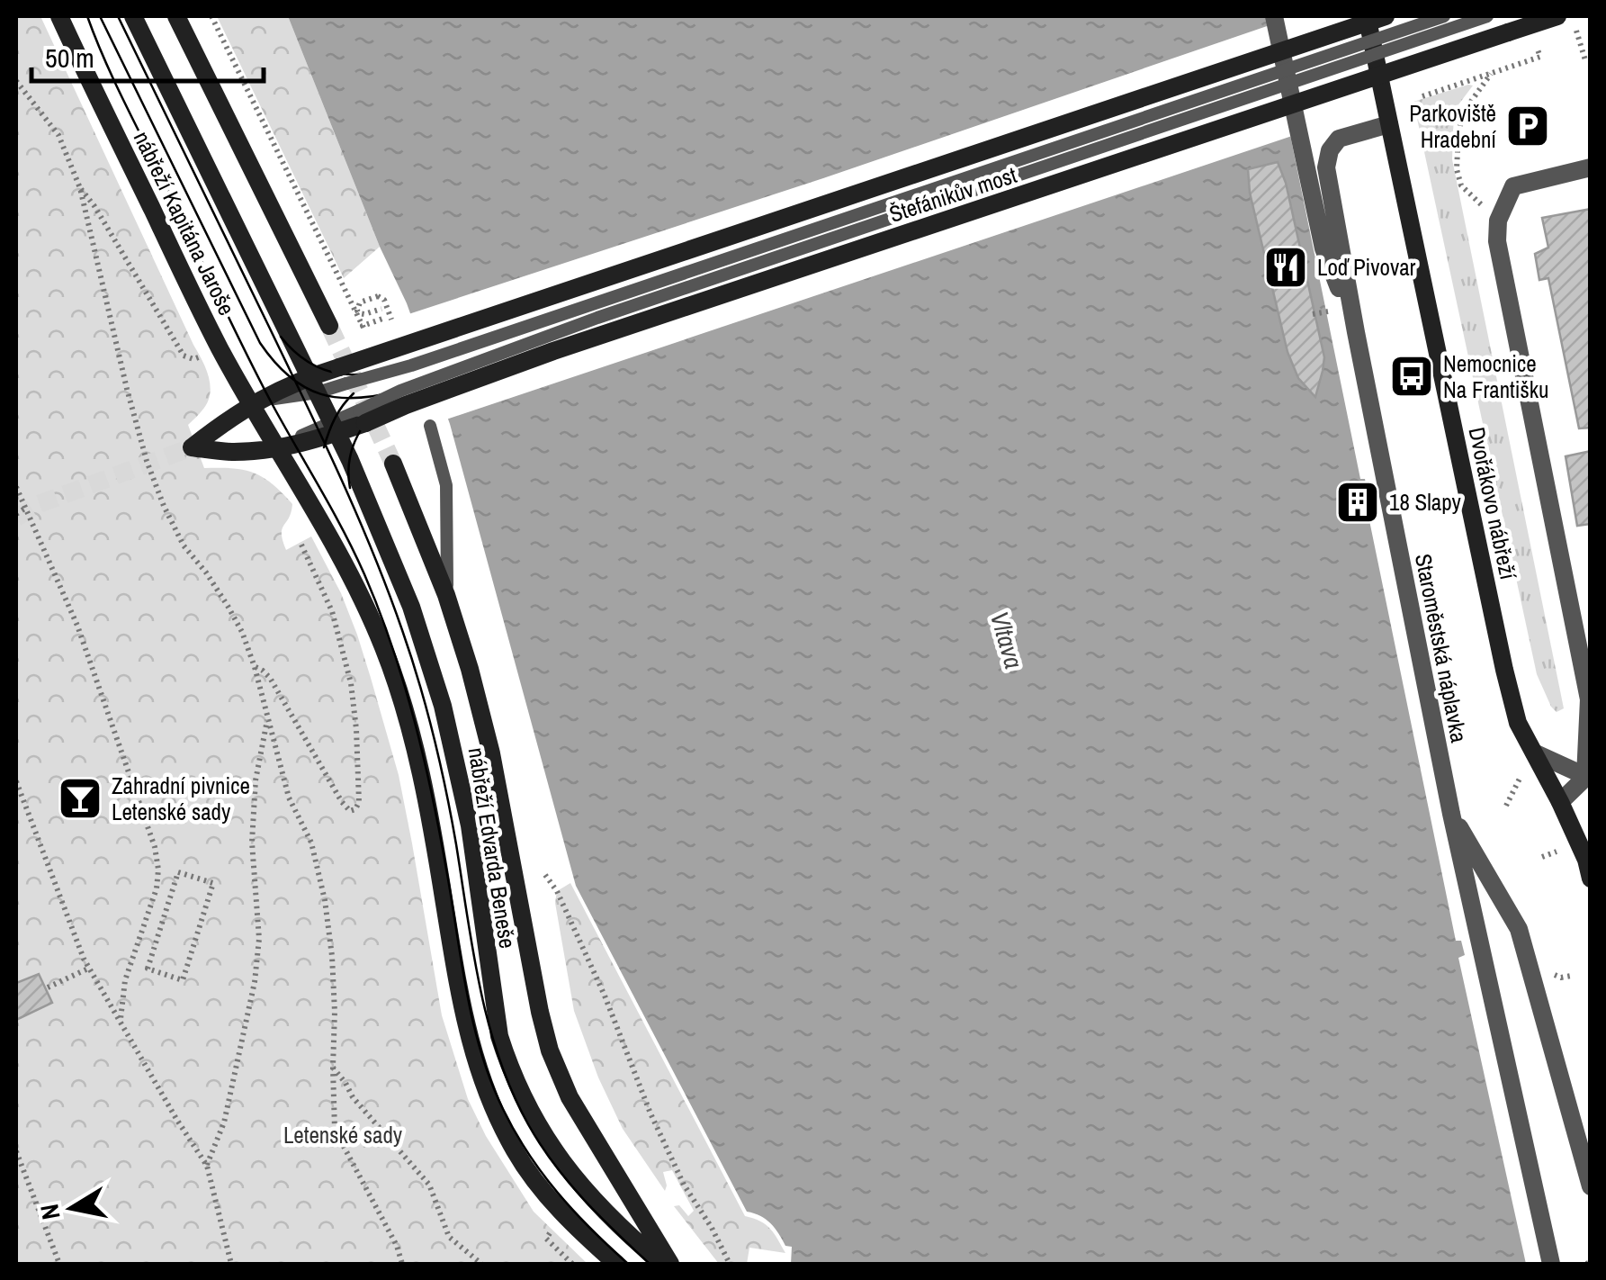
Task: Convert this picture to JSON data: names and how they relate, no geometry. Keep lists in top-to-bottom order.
{
  "streets": {
    "main road": [
      "Štefánikův most",
      "nábřeží Kapitána Jaroše",
      "Dvořákovo nábřeží",
      "nábřeží Edvarda Beneše"
    ],
    "street": ["Staroměstská náplavka"]
  },
  "crossings": [
    ["nábřeží Kapitána Jaroše", "nábřeží Edvarda Beneše"],
    ["Dvořákovo nábřeží", "Staroměstská náplavka"]
  ],
  "water": ["Vltava"],
  "parks": ["Letenské sady"],
  "places": {
    "parking": ["Parkoviště Hradební"],
    "restaurant": ["Loď Pivovar"],
    "bus stop": ["Nemocnice Na Františku"],
    "building": ["18 Slapy"],
    "bar": ["Zahradní pivnice Letenské sady"]
  },
  "scale_bar": "50 m",
  "north": "left"
}
